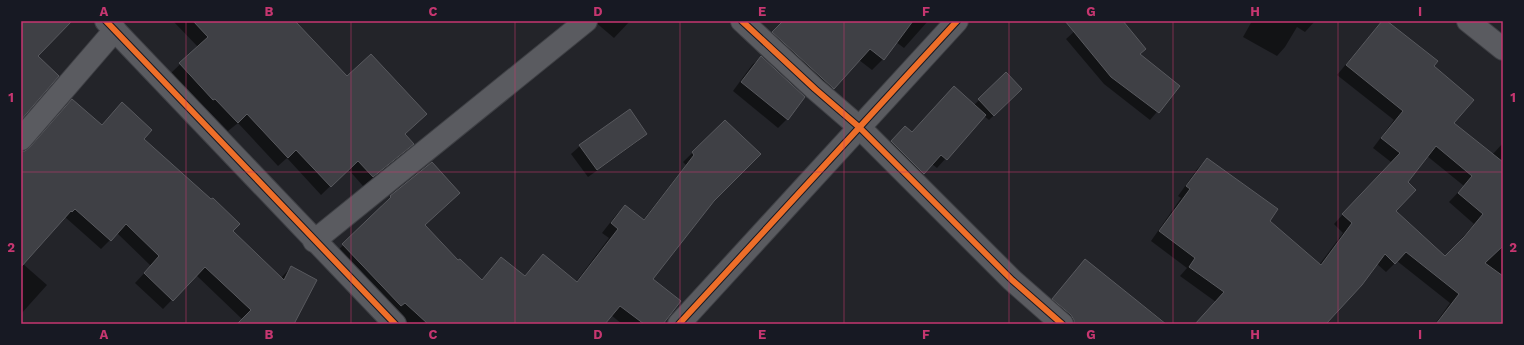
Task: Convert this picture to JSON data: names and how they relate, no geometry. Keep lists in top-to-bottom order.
{
  "grid": {
    "columns": [
      "A",
      "B",
      "C",
      "D",
      "E",
      "F",
      "G",
      "H",
      "I"
    ],
    "rows": ["1", "2"]
  }
}
